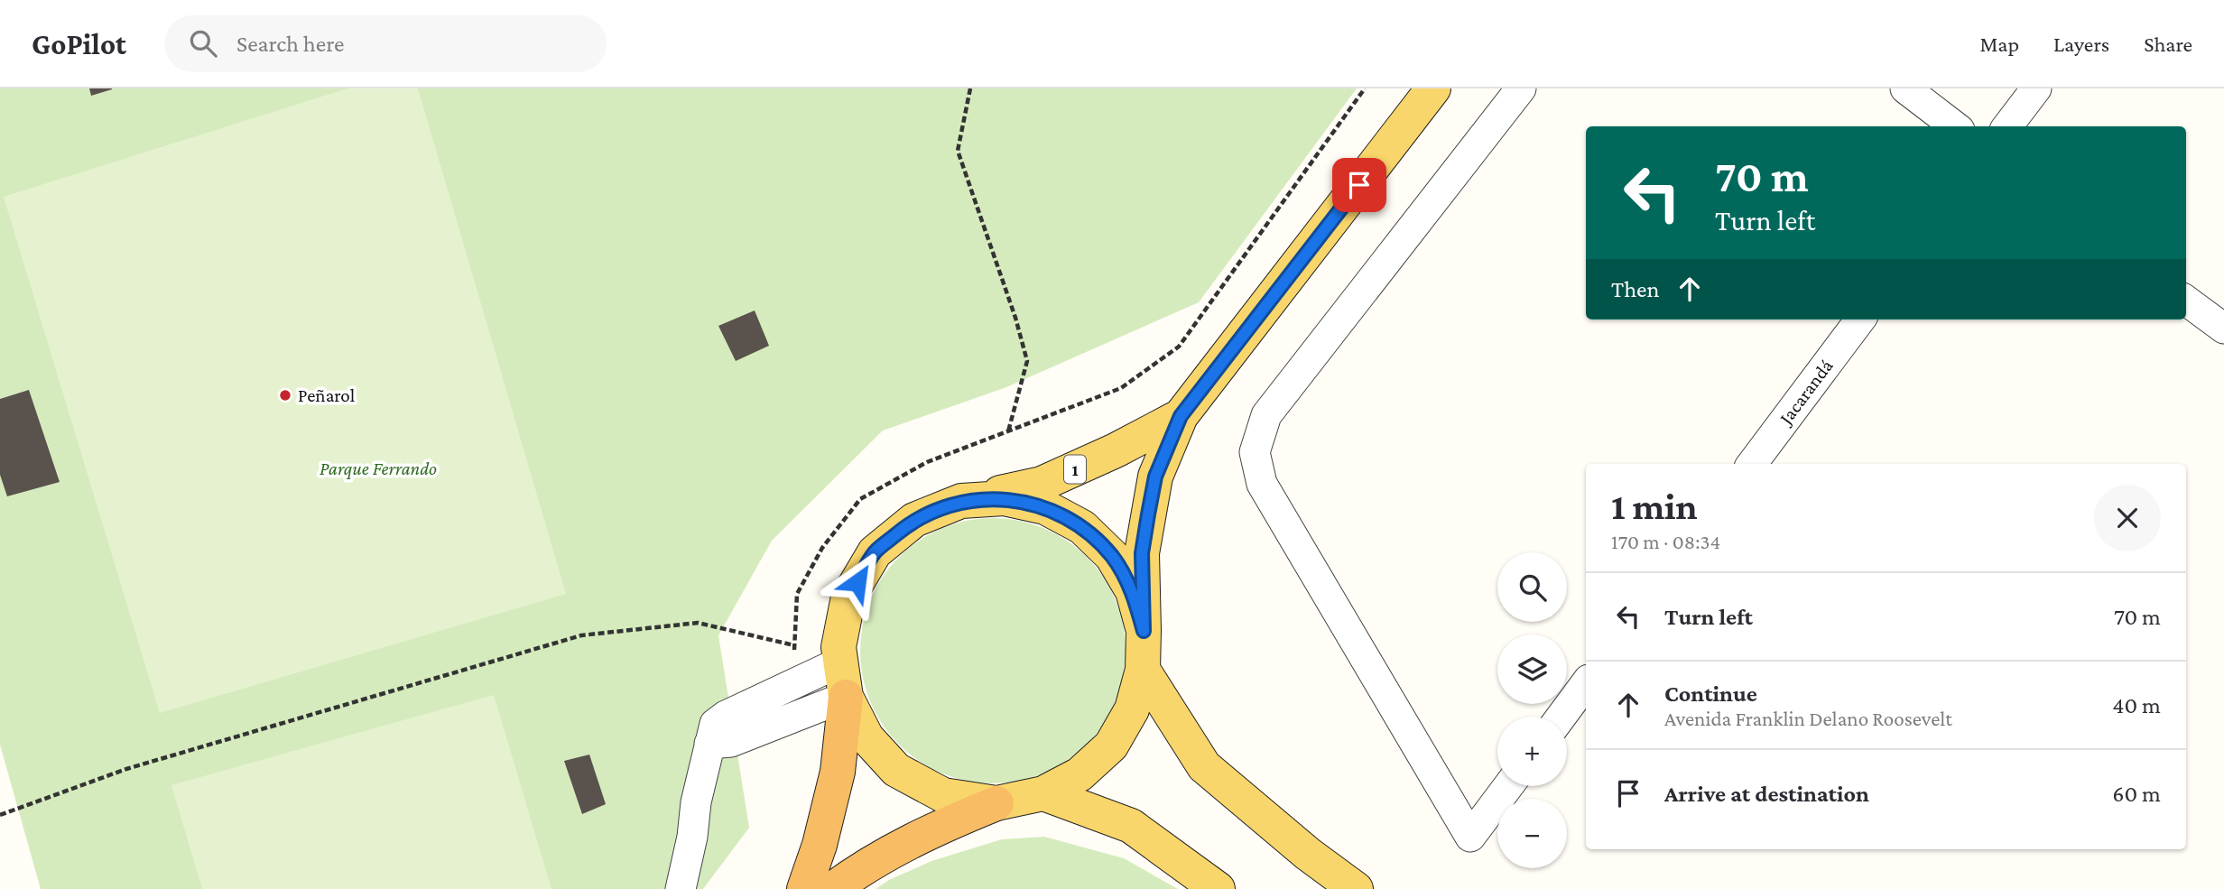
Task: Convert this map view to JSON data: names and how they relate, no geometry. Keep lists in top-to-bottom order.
{
  "streets": {
    "highway": ["1"],
    "street": ["Jacarandá"]
  },
  "parks": ["Parque Ferrando"],
  "places": ["Peñarol"],
  "page": {
    "header": "GoPilot",
    "search": "Search here",
    "nav": ["Map", "Layers", "Share"],
    "turn": ["70 m", "Turn left"],
    "then": "Then",
    "heading": ["1 min", "170 m · 08:34"],
    "map_buttons": ["+", "−"],
    "list": [
      {
        "name": "Turn left",
        "value": "70 m"
      },
      {
        "name": "Continue",
        "note": "Avenida Franklin Delano Roosevelt",
        "value": "40 m"
      },
      {
        "name": "Arrive at destination",
        "value": "60 m"
      }
    ]
  }
}
